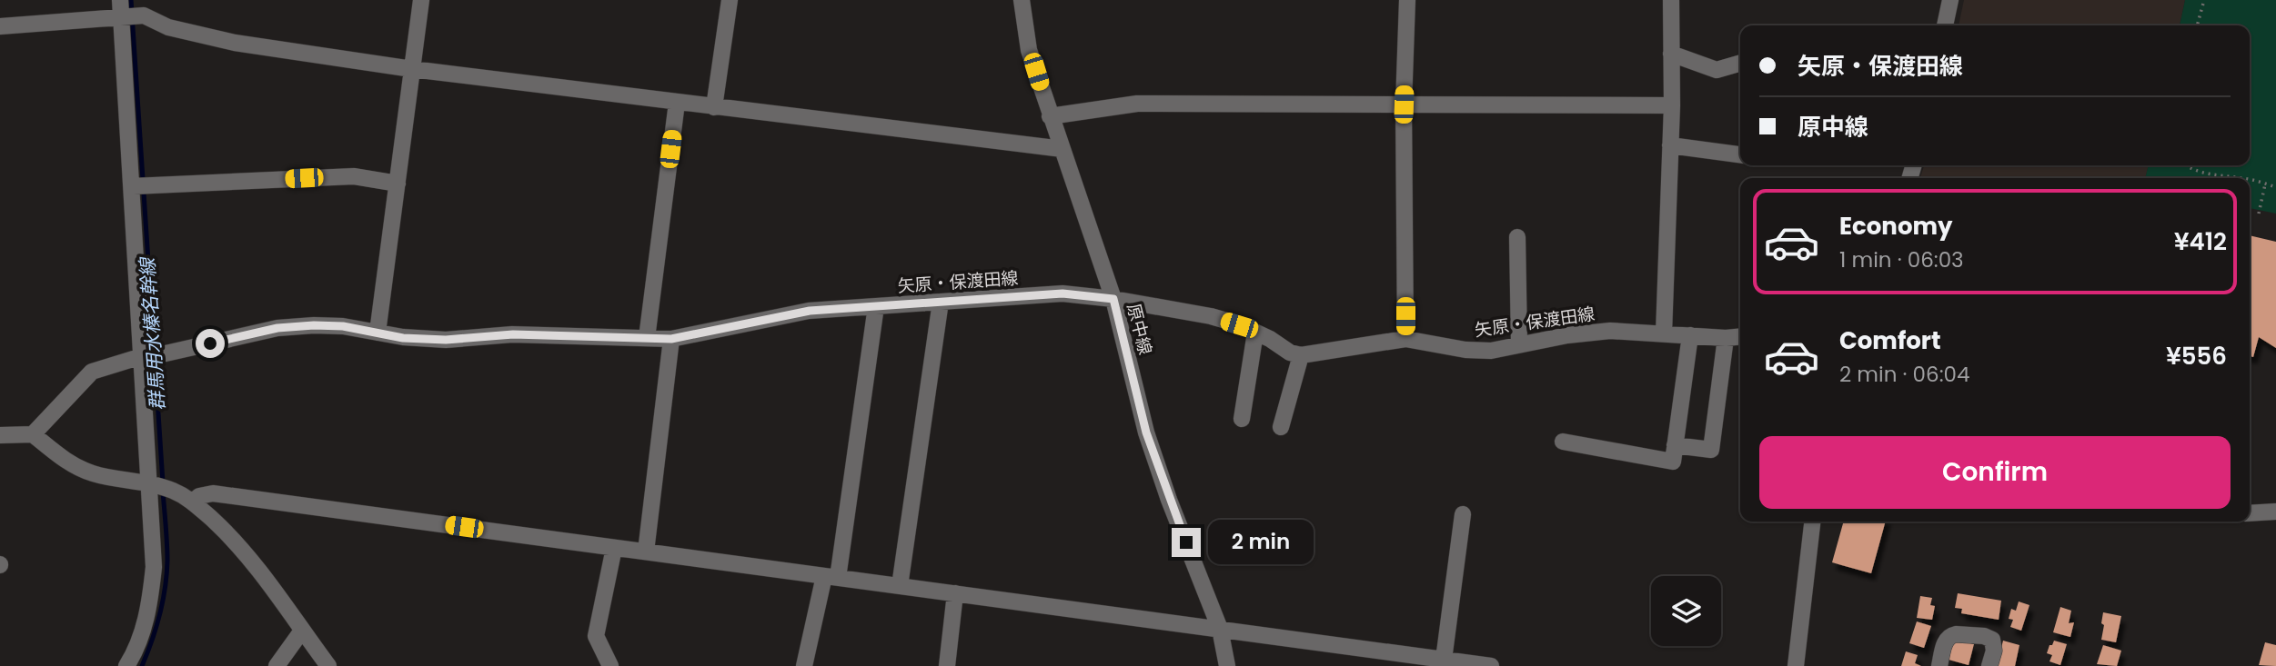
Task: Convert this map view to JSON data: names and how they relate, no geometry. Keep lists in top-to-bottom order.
{
  "streets": {
    "street": ["矢原・保渡田線", "原中線"]
  },
  "crossings": [
    ["矢原・保渡田線", "原中線"]
  ],
  "water": ["群馬用水榛名幹線"],
  "page": {
    "banner": ["矢原・保渡田線", "原中線"],
    "list": [
      {
        "name": "Economy",
        "note": "1 min · 06:03",
        "value": "¥412"
      },
      {
        "name": "Comfort",
        "note": "2 min · 06:04",
        "value": "¥556"
      }
    ],
    "buttons": "Confirm",
    "bubble": "2 min"
  }
}
